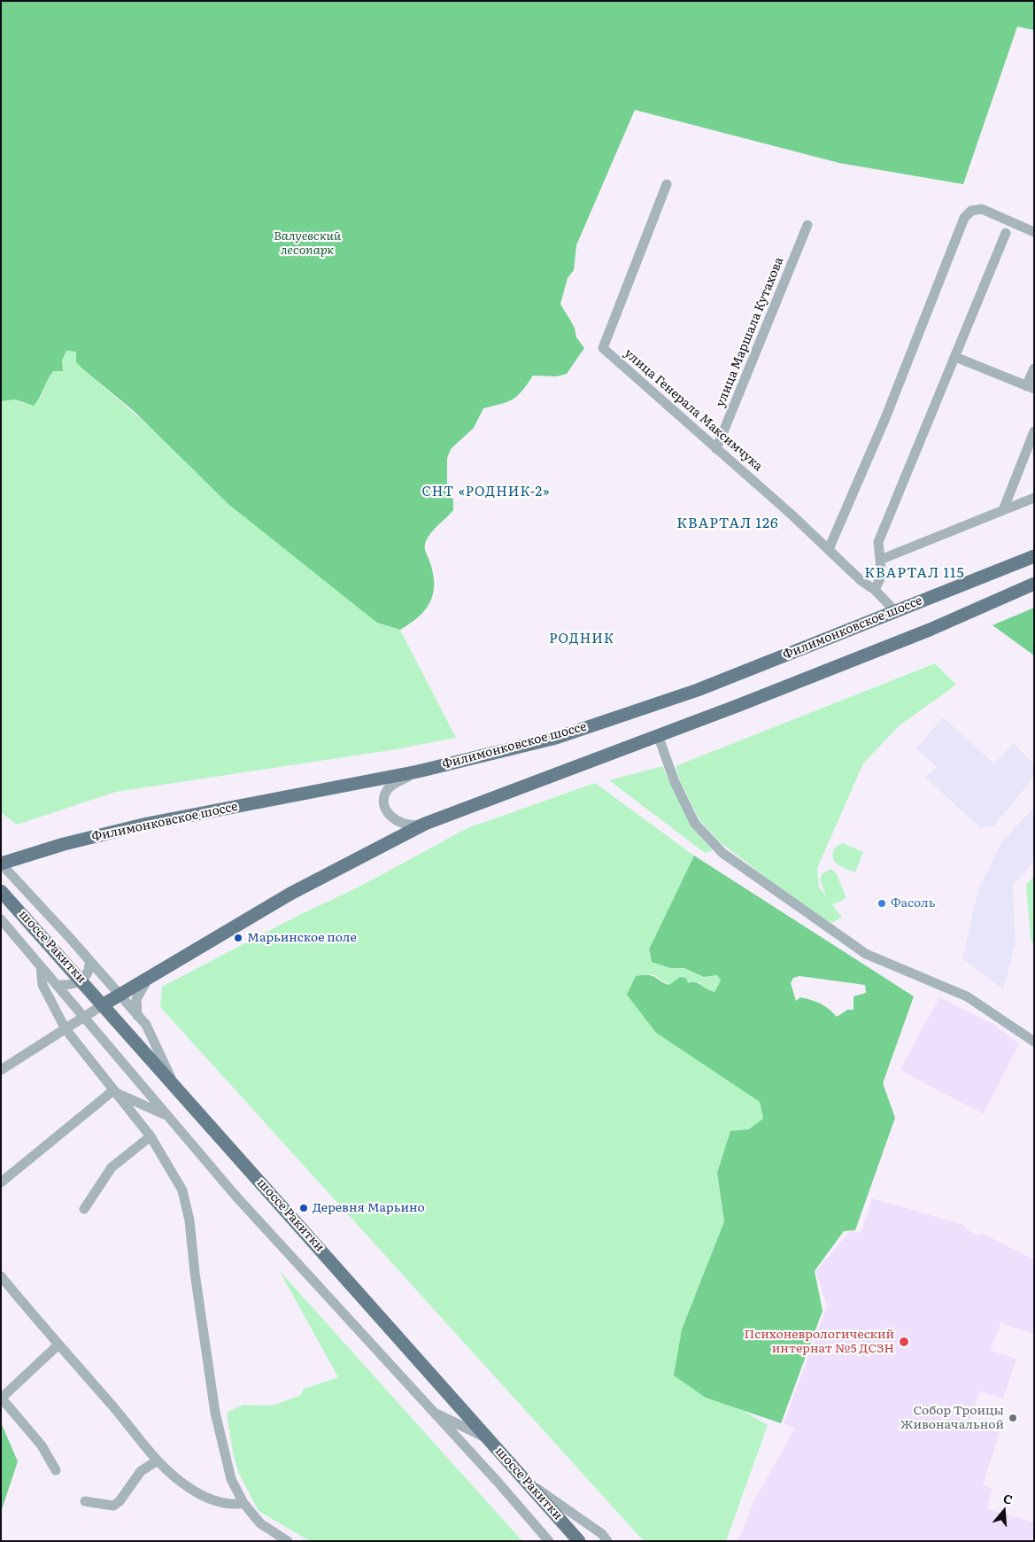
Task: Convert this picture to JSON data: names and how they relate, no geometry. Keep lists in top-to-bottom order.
{
  "streets": {
    "main road": ["Филимонковское шоссе", "шоссе Ракитки"],
    "street": ["улица Маршала Кутахова", "улица Генерала Максимчука"]
  },
  "crossings": [
    ["улица Маршала Кутахова", "улица Генерала Максимчука"],
    ["улица Генерала Максимчука", "Филимонковское шоссе"]
  ],
  "districts": [
    "СНТ «РОДНИК-2»",
    "КВАРТАЛ 126",
    "КВАРТАЛ 115",
    "РОДНИК"
  ],
  "parks": ["Валуевский лесопарк"],
  "places": [
    "Фасоль",
    "Марьинское поле",
    "Деревня Марьино",
    "Психоневрологический интернат №5 ДСЗН",
    "Собор Троицы Живоначальной"
  ],
  "north": "top"
}
